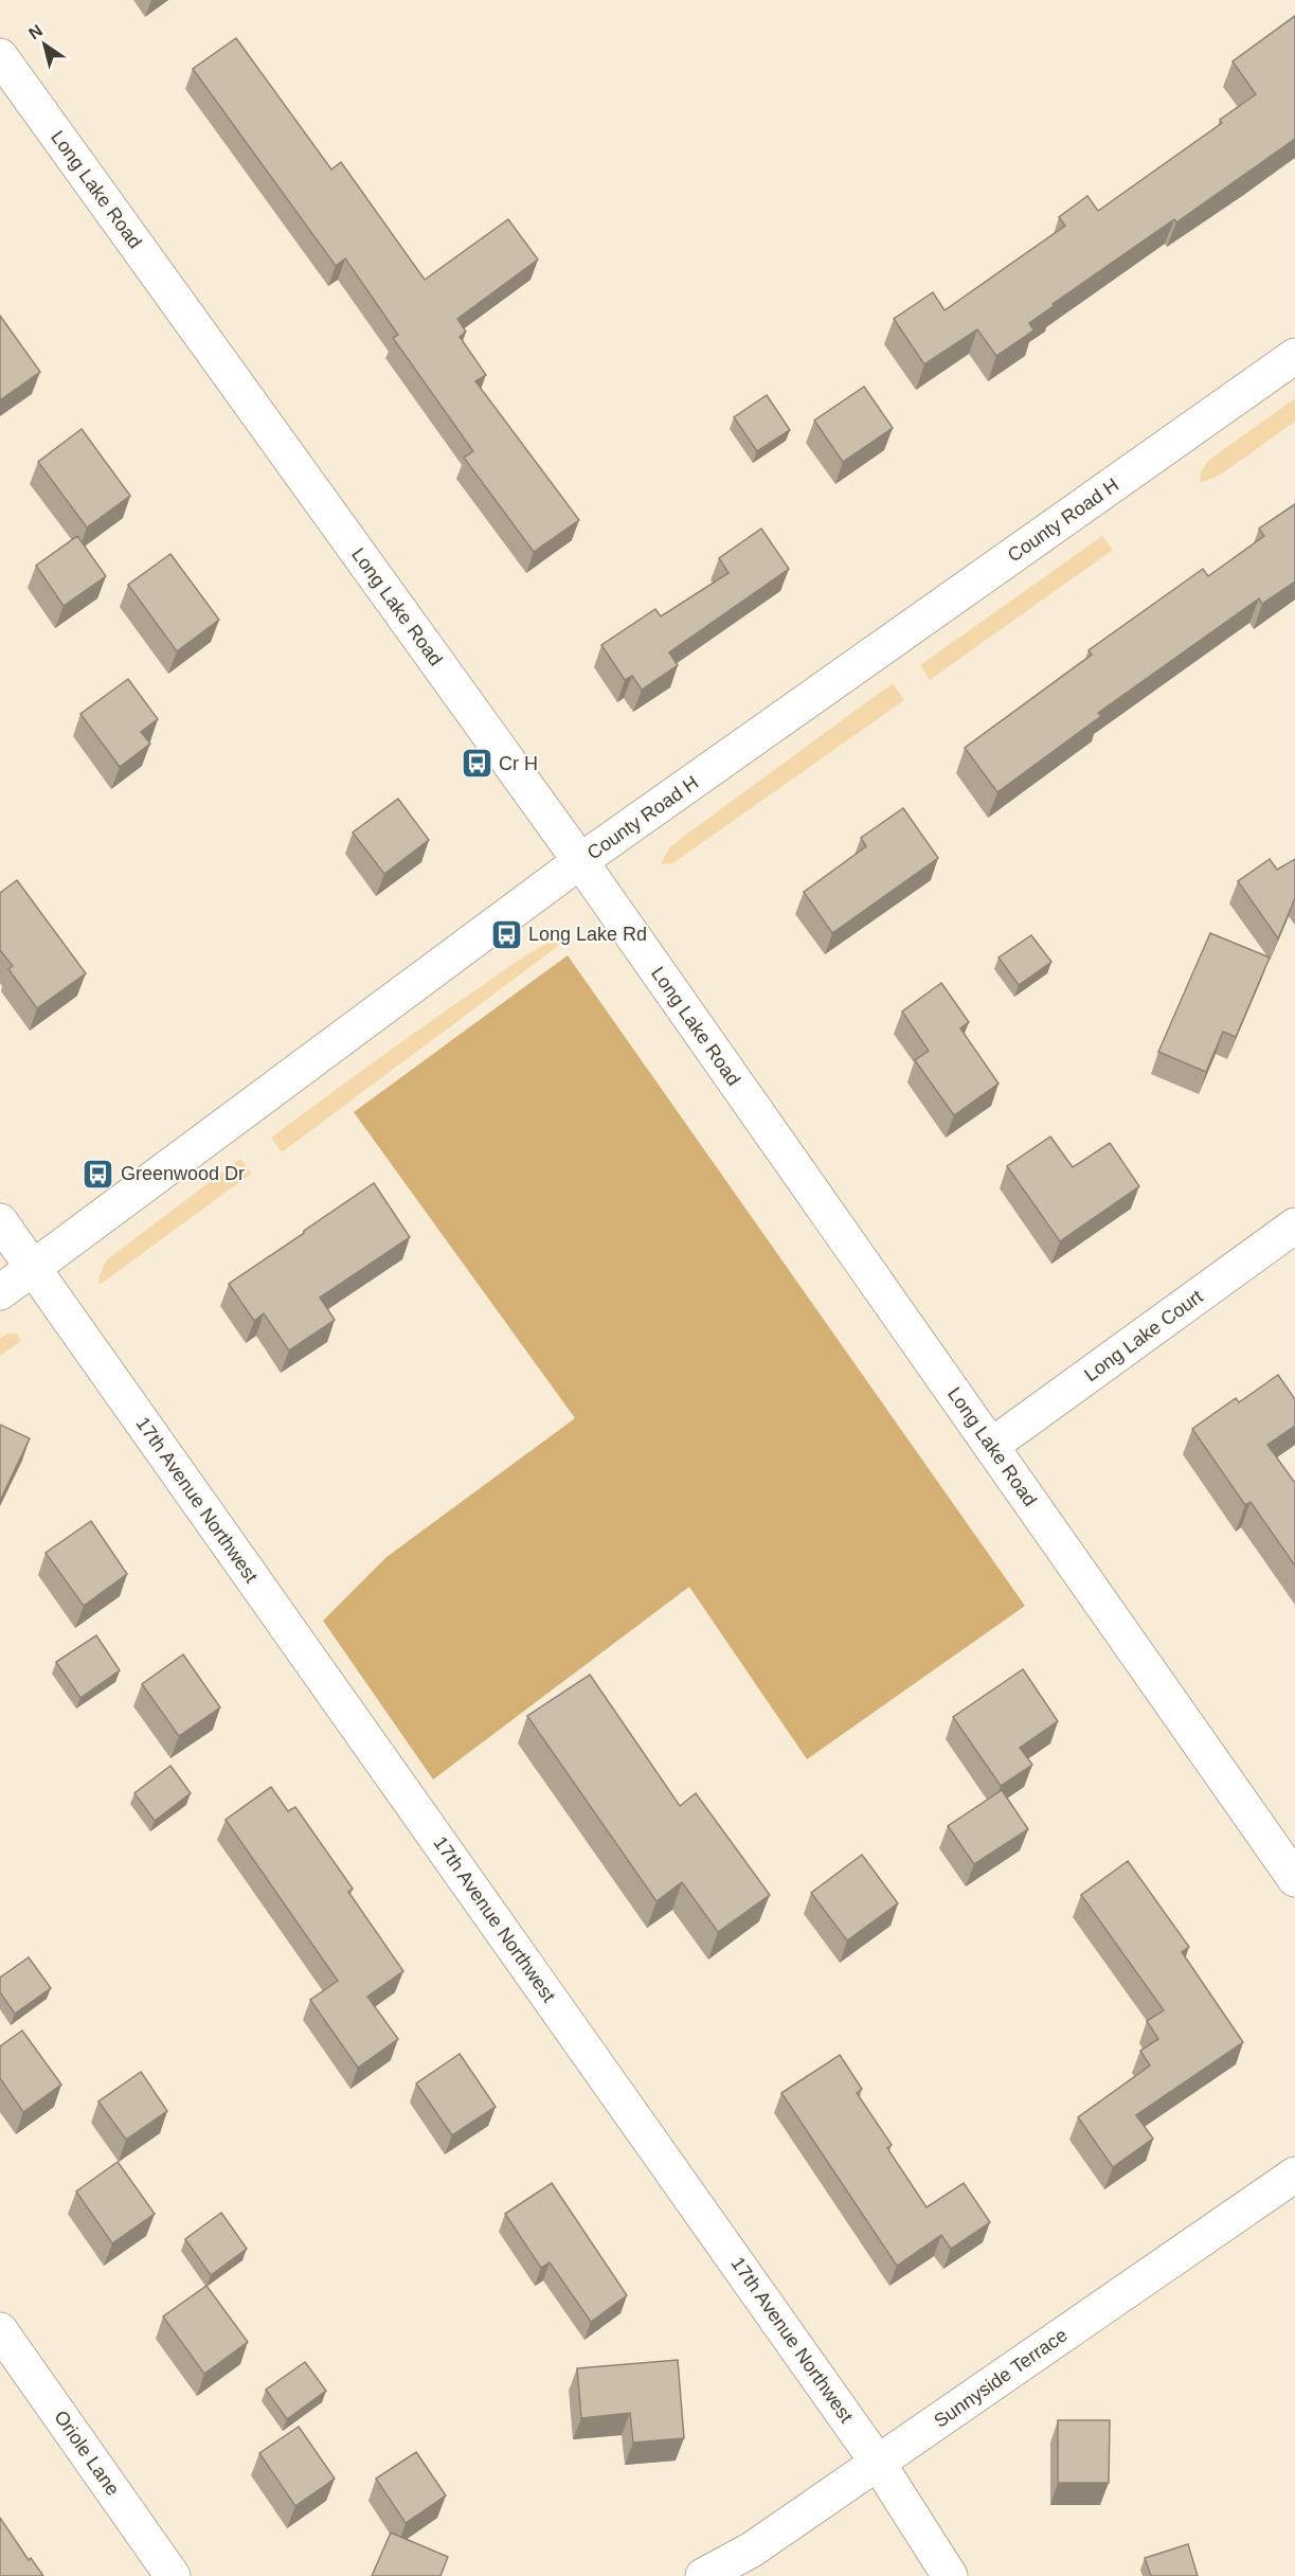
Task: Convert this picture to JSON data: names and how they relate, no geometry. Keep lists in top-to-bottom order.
{
  "streets": {
    "street": [
      "Long Lake Road",
      "County Road H",
      "Long Lake Court",
      "17th Avenue Northwest",
      "Sunnyside Terrace",
      "Oriole Lane"
    ]
  },
  "crossings": [
    ["Long Lake Road", "County Road H"],
    ["Long Lake Road", "Long Lake Court"],
    ["County Road H", "17th Avenue Northwest"],
    ["17th Avenue Northwest", "Sunnyside Terrace"]
  ],
  "places": {
    "bus stop": ["Cr H", "Long Lake Rd", "Greenwood Dr"]
  },
  "north": "top left"
}
